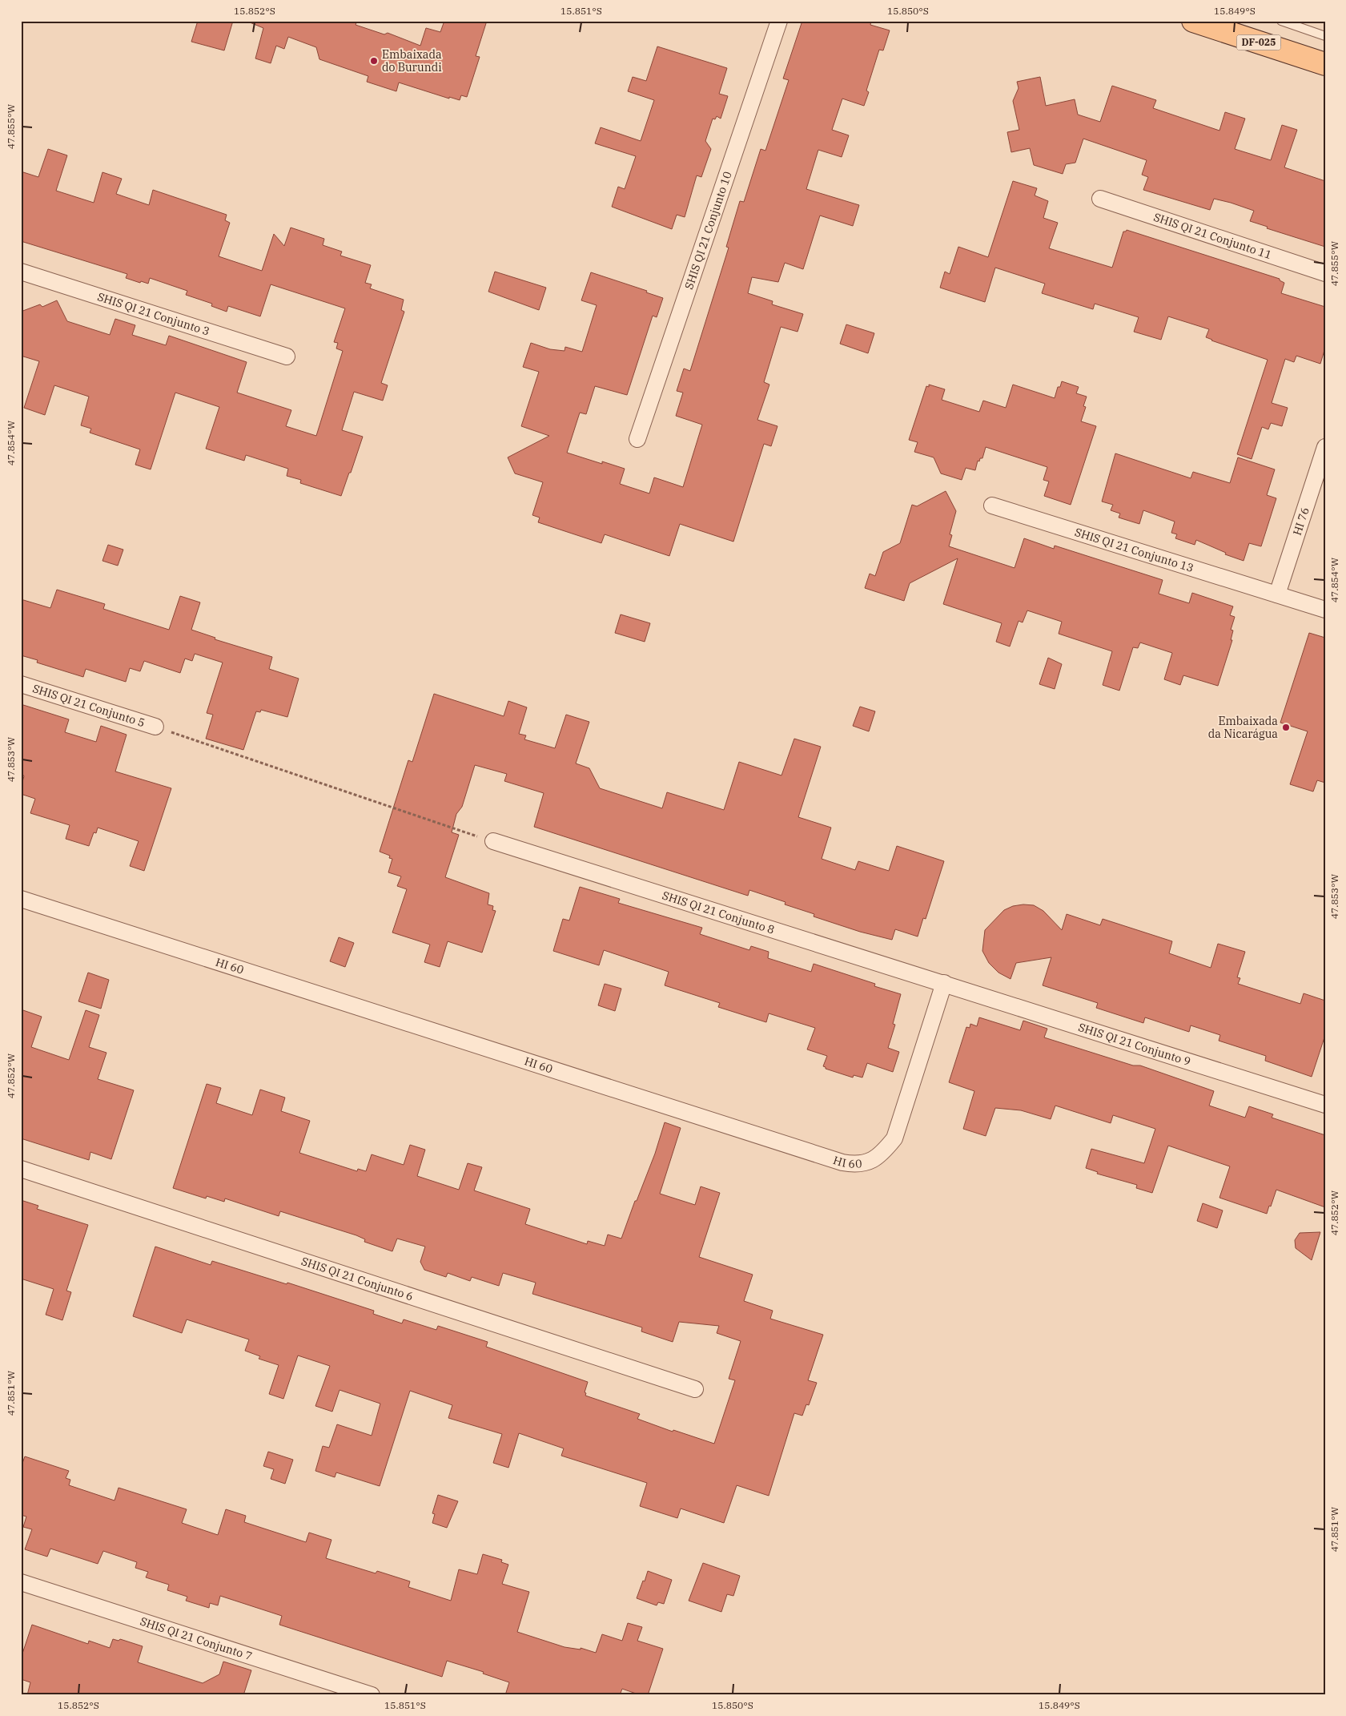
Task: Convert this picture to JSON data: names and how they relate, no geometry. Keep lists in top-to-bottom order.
{
  "streets": {
    "main road": ["DF-025"],
    "street": [
      "SHIS QI 21 Conjunto 10",
      "SHIS QI 21 Conjunto 11",
      "SHIS QI 21 Conjunto 3",
      "HI 76",
      "SHIS QI 21 Conjunto 13",
      "SHIS QI 21 Conjunto 5",
      "SHIS QI 21 Conjunto 8",
      "HI 60",
      "SHIS QI 21 Conjunto 9",
      "SHIS QI 21 Conjunto 6",
      "SHIS QI 21 Conjunto 7"
    ]
  },
  "crossings": [
    ["HI 76", "SHIS QI 21 Conjunto 13"],
    ["SHIS QI 21 Conjunto 8", "HI 60"],
    ["SHIS QI 21 Conjunto 8", "SHIS QI 21 Conjunto 9"],
    ["HI 60", "SHIS QI 21 Conjunto 9"]
  ],
  "places": ["Embaixada do Burundi", "Embaixada da Nicarágua"],
  "coordinates": [
    "15.852°S",
    "15.851°S",
    "15.850°S",
    "15.849°S",
    "47.855°W",
    "47.854°W",
    "47.853°W",
    "47.852°W",
    "47.851°W"
  ]
}
